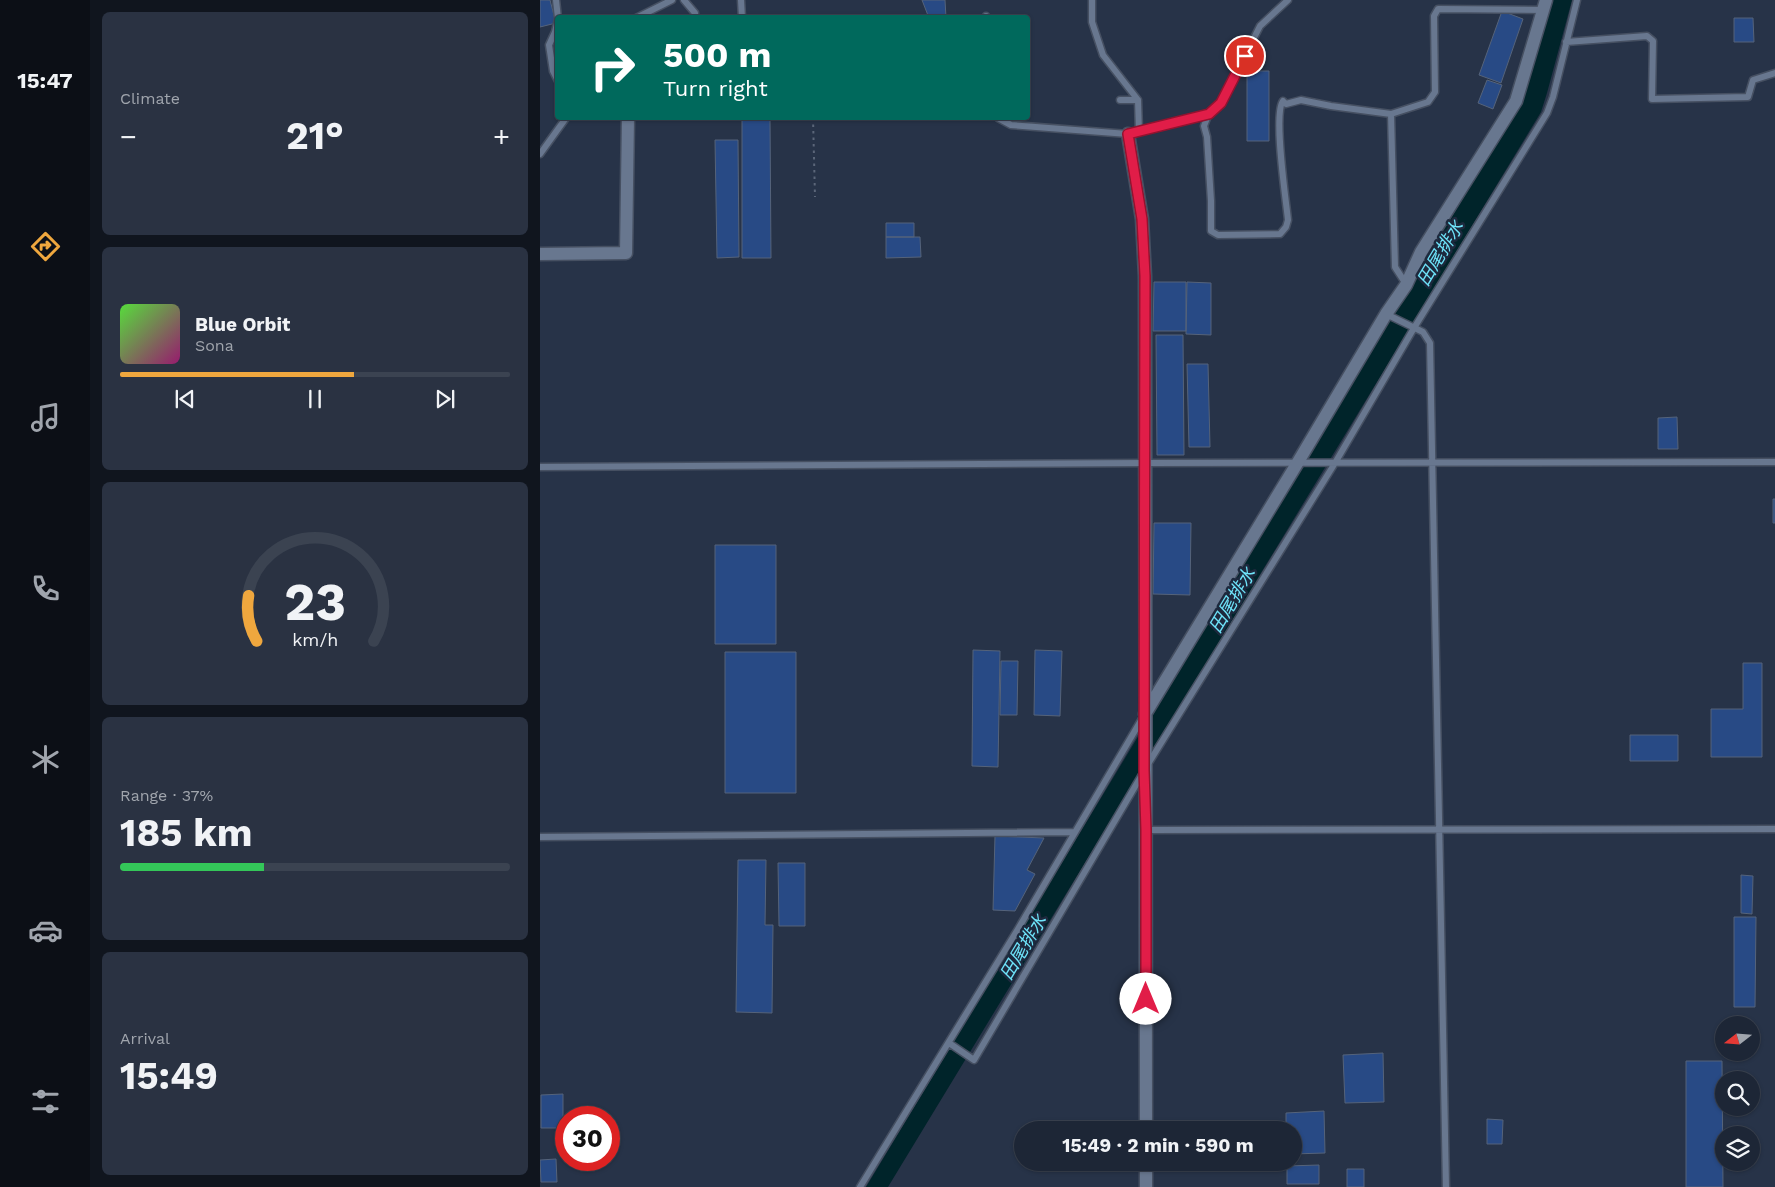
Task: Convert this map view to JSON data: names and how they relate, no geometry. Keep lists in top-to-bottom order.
{
  "water": ["田尾排水"],
  "north": "left",
  "page": {
    "tabs": "15:47",
    "tile": [
      "Climate",
      ["Range · 37%", "185 km"],
      ["Arrival", "15:49"]
    ],
    "turn": ["500 m", "Turn right"],
    "heat": ["−", "21°", "+"],
    "song": ["Blue Orbit", "Sona"],
    "limit": "30",
    "trip": "15:49 · 2 min · 590 m",
    "gauge": ["23", "km/h"]
  }
}
